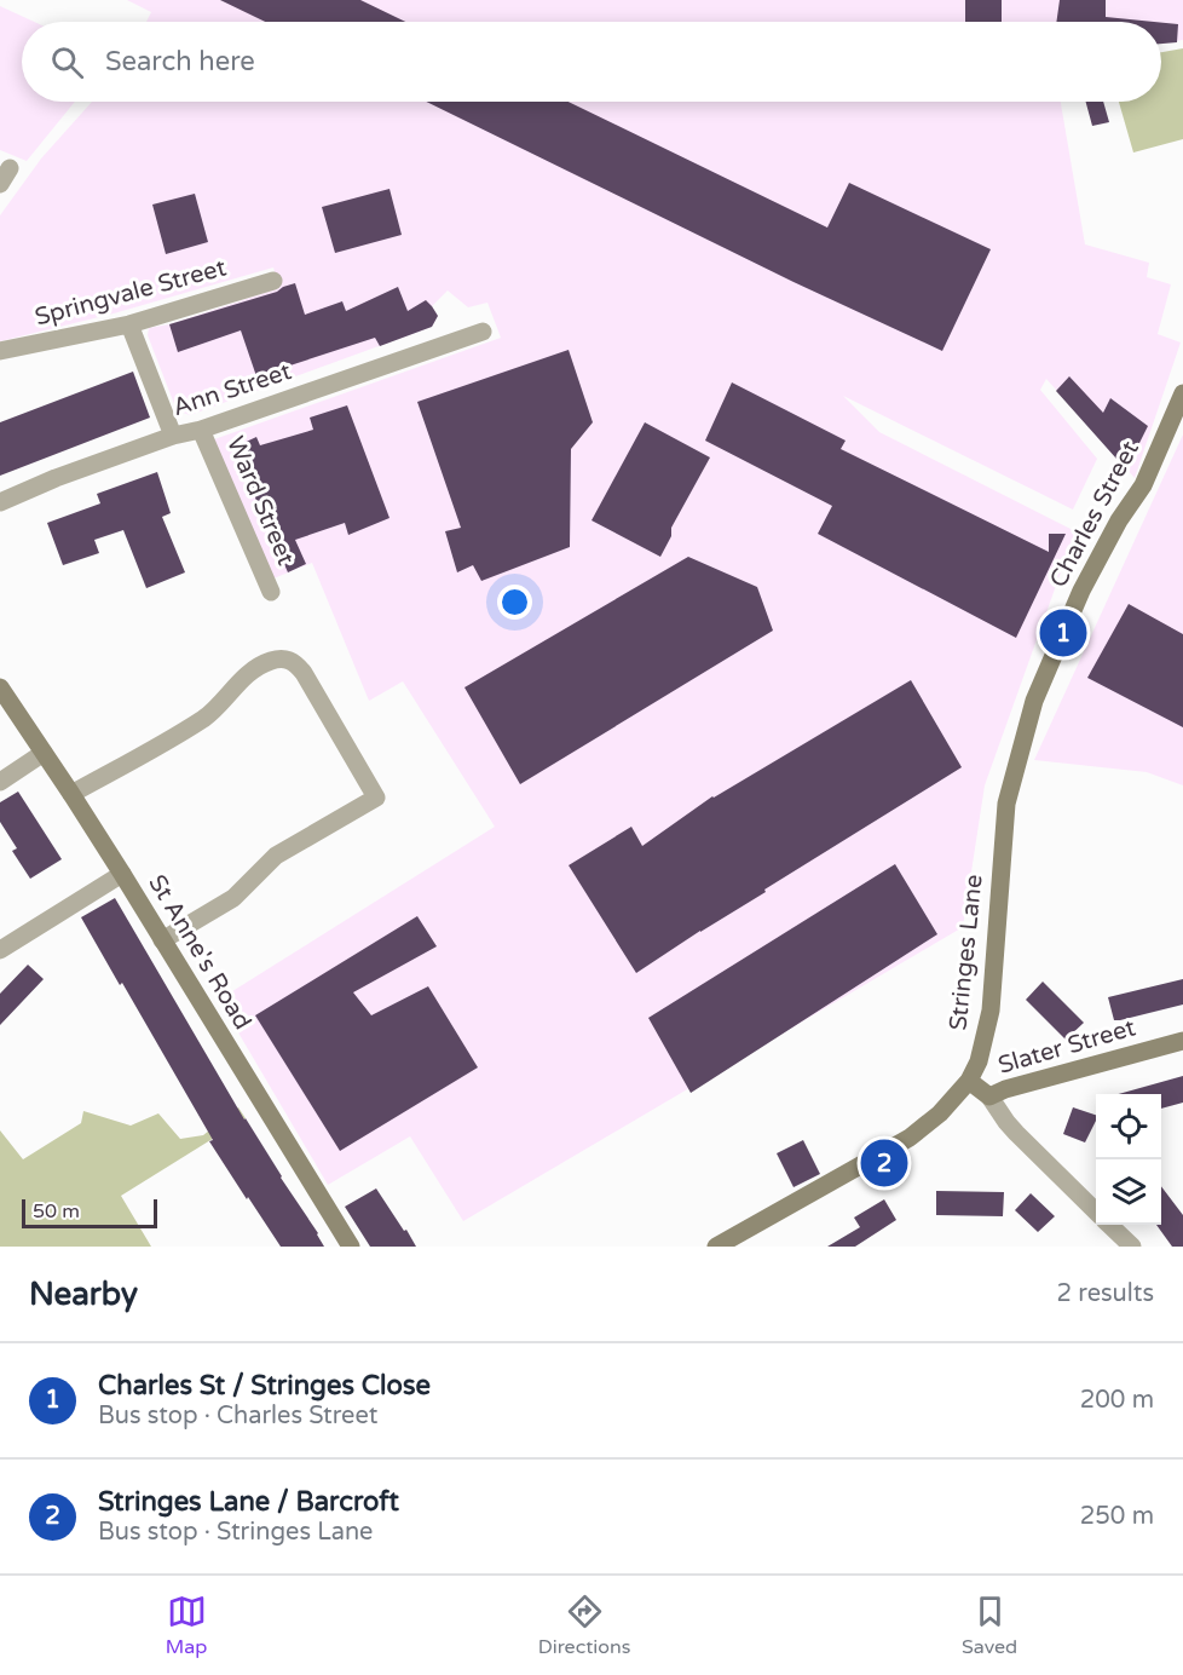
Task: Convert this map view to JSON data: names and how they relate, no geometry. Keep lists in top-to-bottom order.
{
  "streets": {
    "street": [
      "Springvale Street",
      "Ann Street",
      "Ward Street",
      "Charles Street",
      "St Anne's Road",
      "Stringes Lane",
      "Slater Street"
    ]
  },
  "crossings": [
    ["Ann Street", "Ward Street"],
    ["Charles Street", "Stringes Lane"],
    ["Stringes Lane", "Slater Street"]
  ],
  "scale_bar": "50 m",
  "page": {
    "search": "Search here",
    "pins": ["1", "2"],
    "scale": "50 m",
    "heading": ["Nearby", "2 results"],
    "list": [
      {
        "mark": "1",
        "name": "Charles St / Stringes Close",
        "note": "Bus stop · Charles Street",
        "value": "200 m"
      },
      {
        "mark": "2",
        "name": "Stringes Lane / Barcroft",
        "note": "Bus stop · Stringes Lane",
        "value": "250 m"
      }
    ],
    "nav": ["Map", "Directions", "Saved"]
  }
}
